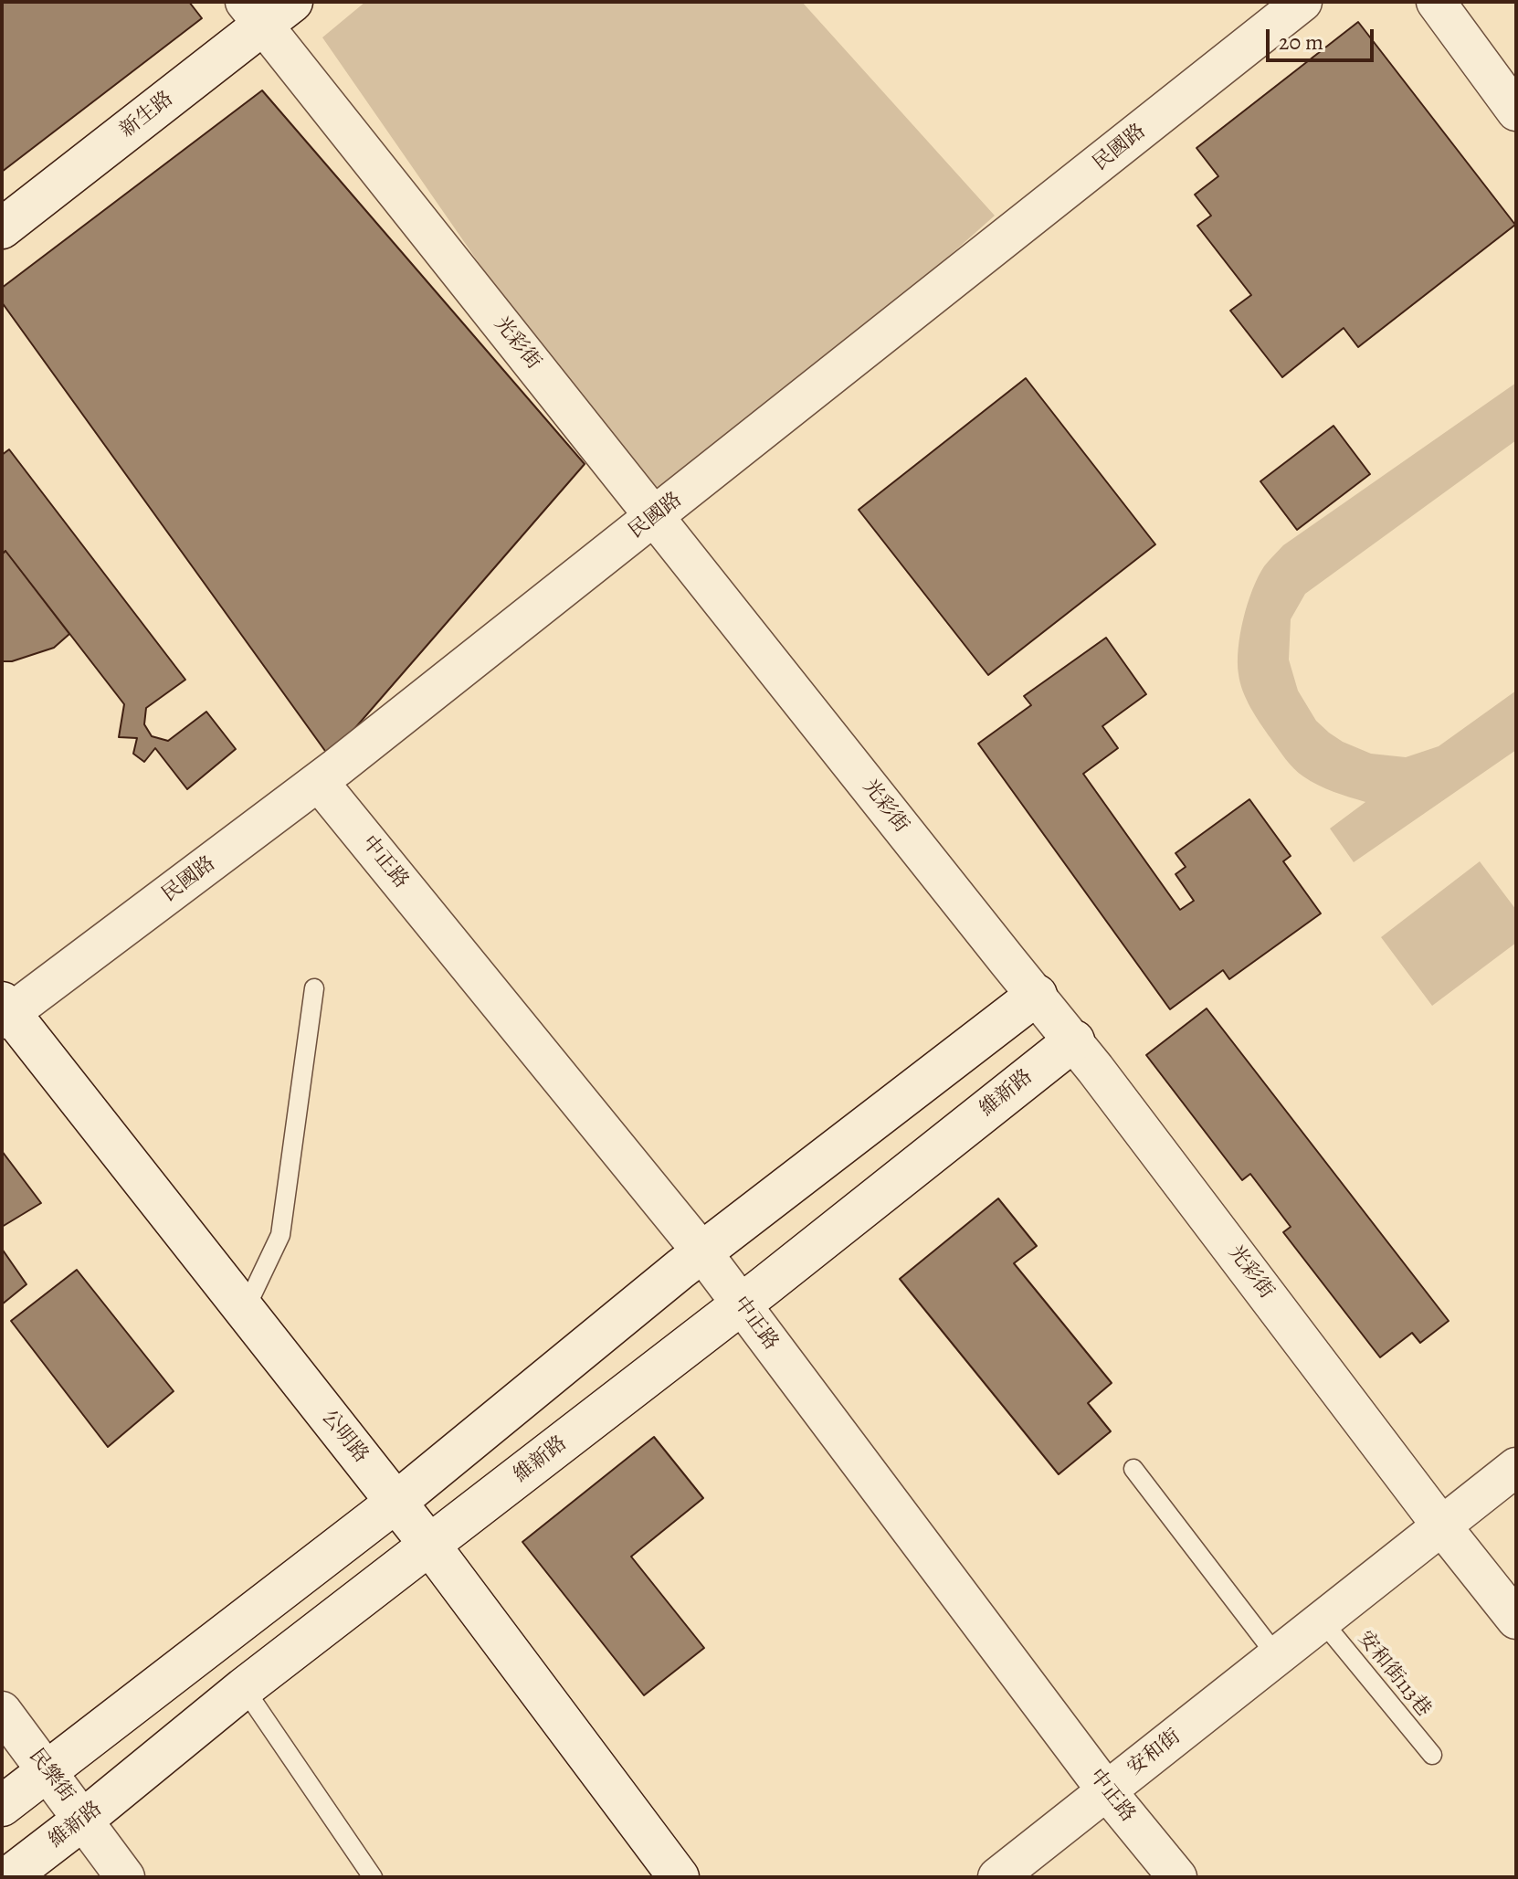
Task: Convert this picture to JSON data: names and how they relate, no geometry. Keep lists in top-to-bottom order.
{
  "streets": {
    "street": [
      "新生路",
      "民國路",
      "光彩街",
      "中正路",
      "維新路",
      "公明路",
      "安和街",
      "民樂街"
    ],
    "lane": ["安和街113巷"]
  },
  "crossings": [
    ["新生路", "光彩街"],
    ["民國路", "光彩街"],
    ["民國路", "中正路"],
    ["民國路", "公明路"],
    ["光彩街", "維新路"],
    ["光彩街", "安和街"],
    ["中正路", "維新路"],
    ["中正路", "安和街"],
    ["維新路", "公明路"],
    ["維新路", "民樂街"],
    ["安和街113巷", "安和街"]
  ],
  "scale_bar": "20 m"
}
